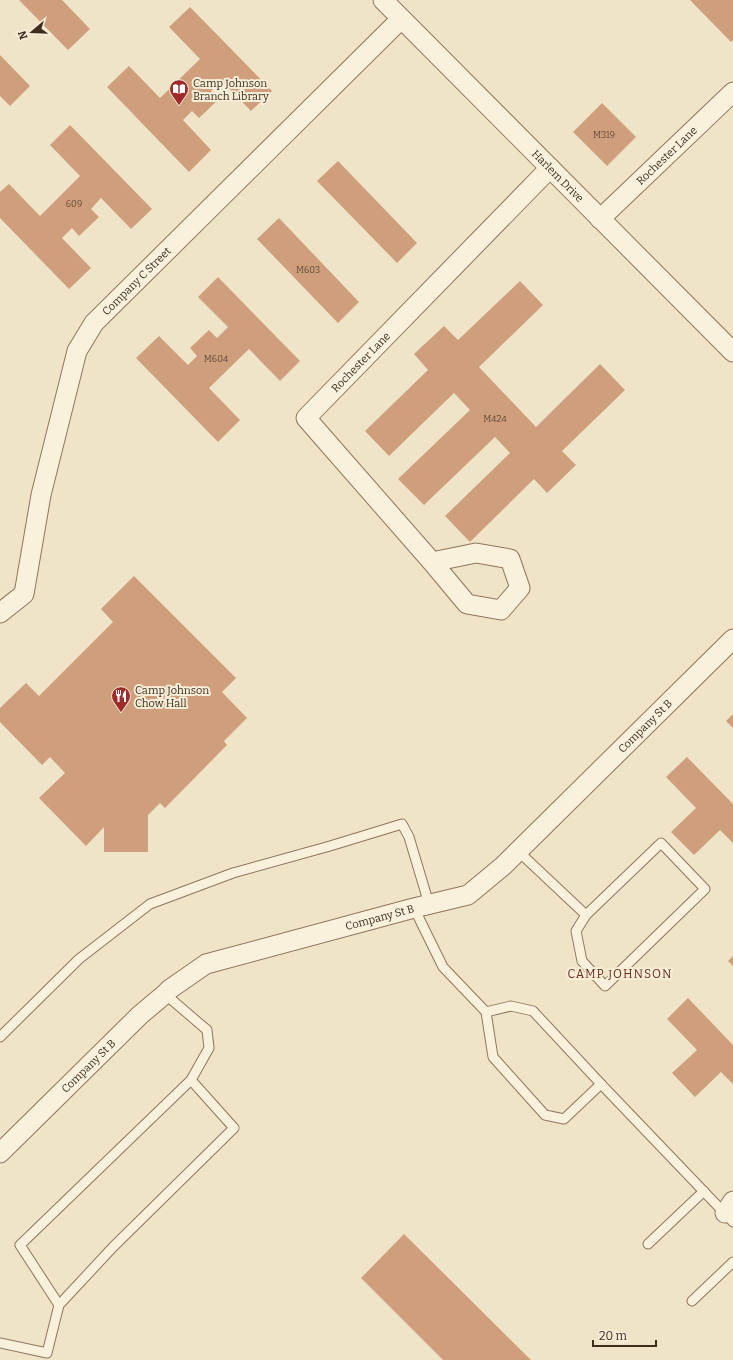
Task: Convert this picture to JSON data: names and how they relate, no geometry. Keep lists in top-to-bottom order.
{
  "streets": {
    "street": [
      "Rochester Lane",
      "Harlem Drive",
      "Company C Street",
      "Company St B"
    ]
  },
  "crossings": [
    ["Rochester Lane", "Harlem Drive"],
    ["Harlem Drive", "Company C Street"]
  ],
  "districts": ["CAMP JOHNSON"],
  "places": {
    "library": ["Camp Johnson Branch Library"],
    "restaurant": ["Camp Johnson Chow Hall"]
  },
  "house_numbers": [
    "M319",
    "609",
    "M603",
    "M604",
    "M424"
  ],
  "scale_bar": "20 m",
  "north": "left"
}
